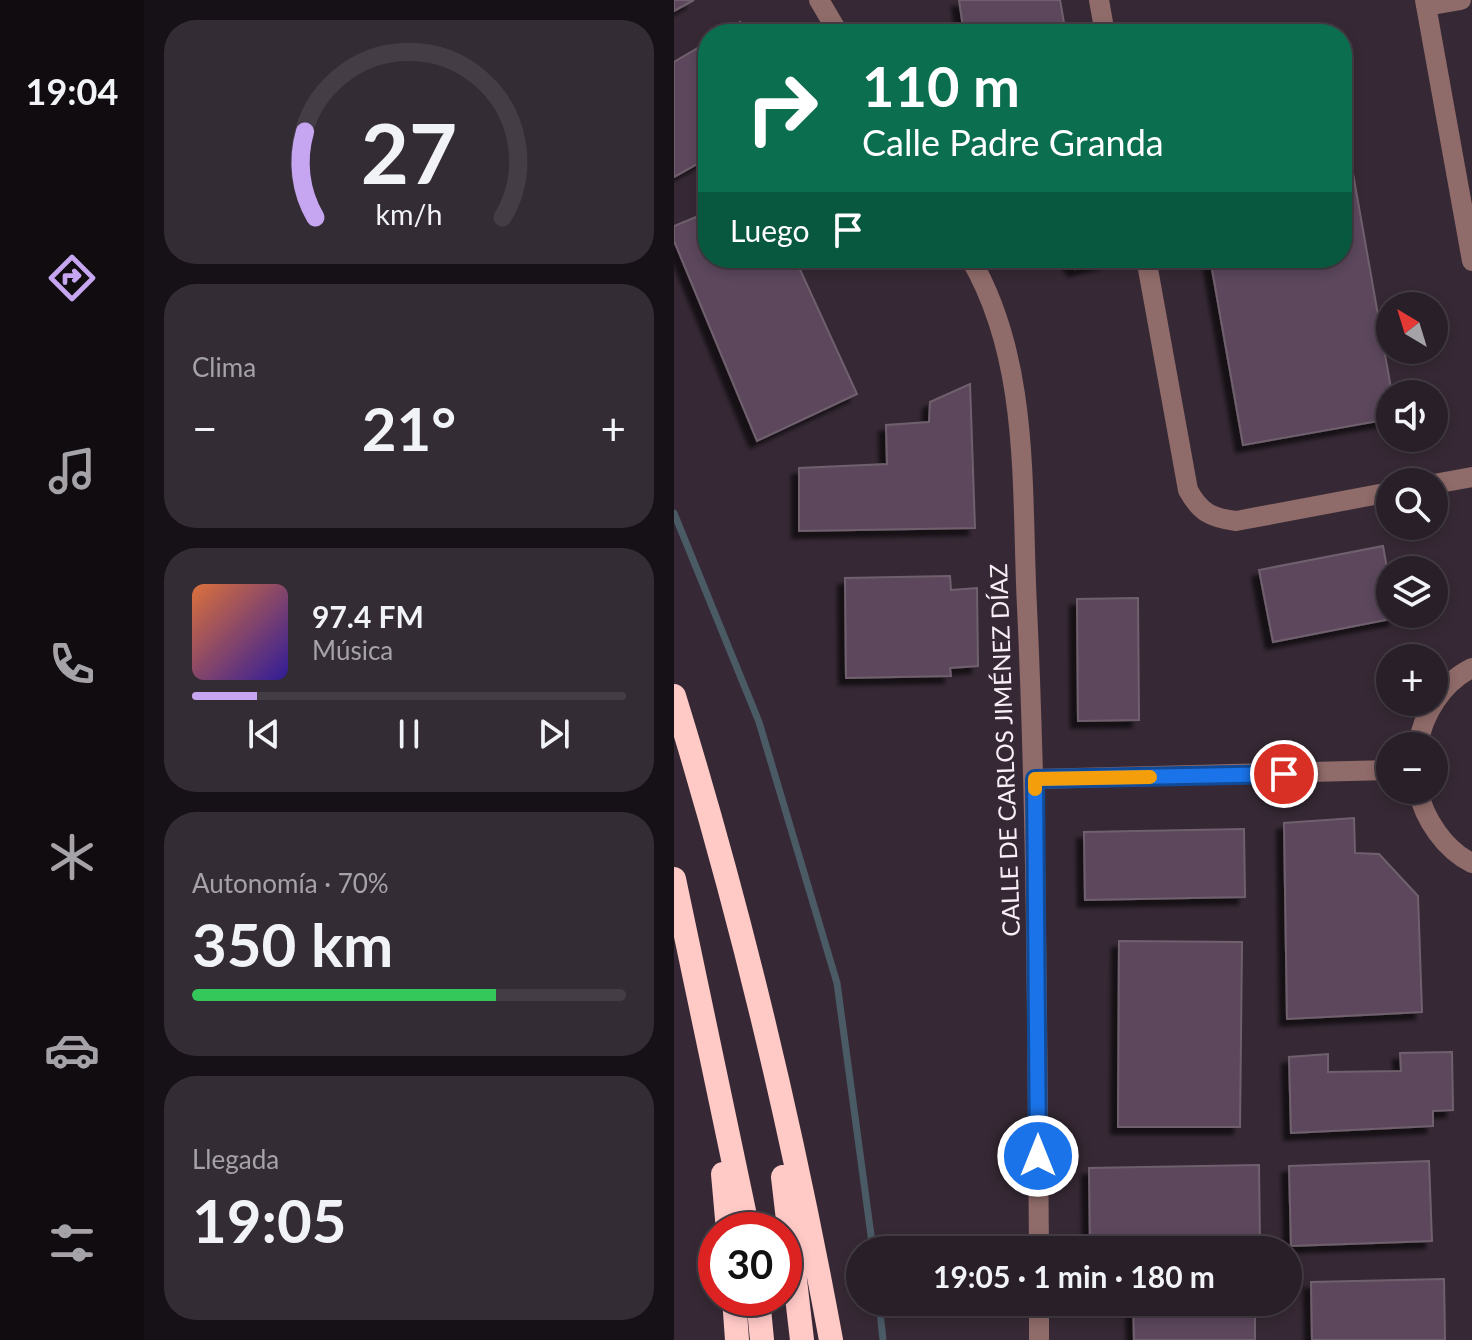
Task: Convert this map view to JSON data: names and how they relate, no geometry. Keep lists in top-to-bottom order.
{
  "streets": {
    "street": ["CALLE DE CARLOS JIMÉNEZ DÍAZ"]
  },
  "north": "top left",
  "page": {
    "tabs": "19:04",
    "turn": ["110 m", "Calle Padre Granda"],
    "then": "Luego",
    "tile": [
      "Clima",
      ["Autonomía · 70%", "350 km"],
      ["Llegada", "19:05"]
    ],
    "map_buttons": ["+", "−"],
    "heat": ["−", "21°", "+"],
    "song": ["97.4 FM", "Música"],
    "limit": "30",
    "trip": "19:05 · 1 min · 180 m",
    "gauge": ["27", "km/h"]
  }
}
